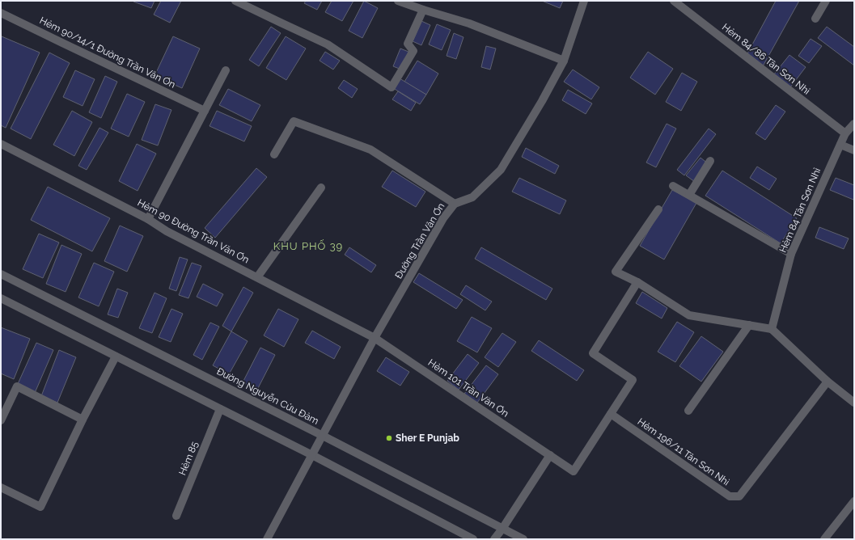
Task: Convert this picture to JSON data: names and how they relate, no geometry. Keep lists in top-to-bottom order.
{
  "streets": {
    "street": [
      "Hẻm 90/14/1 Đường Trần Văn Ơn",
      "Hẻm 84/86 Tân Sơn Nhì",
      "Hẻm 84 Tân Sơn Nhì",
      "Hẻm 90 Đường Trần Văn Ơn",
      "Đường Trần Văn Ơn",
      "Hẻm 101 Trần Văn Ơn",
      "Đường Nguyễn Cửu Đàm",
      "Hẻm 196/11 Tân Sơn Nhì",
      "Hẻm 85"
    ]
  },
  "crossings": [
    ["Hẻm 84/86 Tân Sơn Nhì", "Hẻm 84 Tân Sơn Nhì"],
    ["Hẻm 90 Đường Trần Văn Ơn", "Đường Trần Văn Ơn"],
    ["Hẻm 90 Đường Trần Văn Ơn", "Hẻm 101 Trần Văn Ơn"],
    ["Đường Trần Văn Ơn", "Hẻm 101 Trần Văn Ơn"],
    ["Đường Trần Văn Ơn", "Đường Nguyễn Cửu Đàm"],
    ["Hẻm 101 Trần Văn Ơn", "Hẻm 196/11 Tân Sơn Nhì"]
  ],
  "districts": ["KHU PHỐ 39"],
  "places": ["Sher E Punjab"]
}
